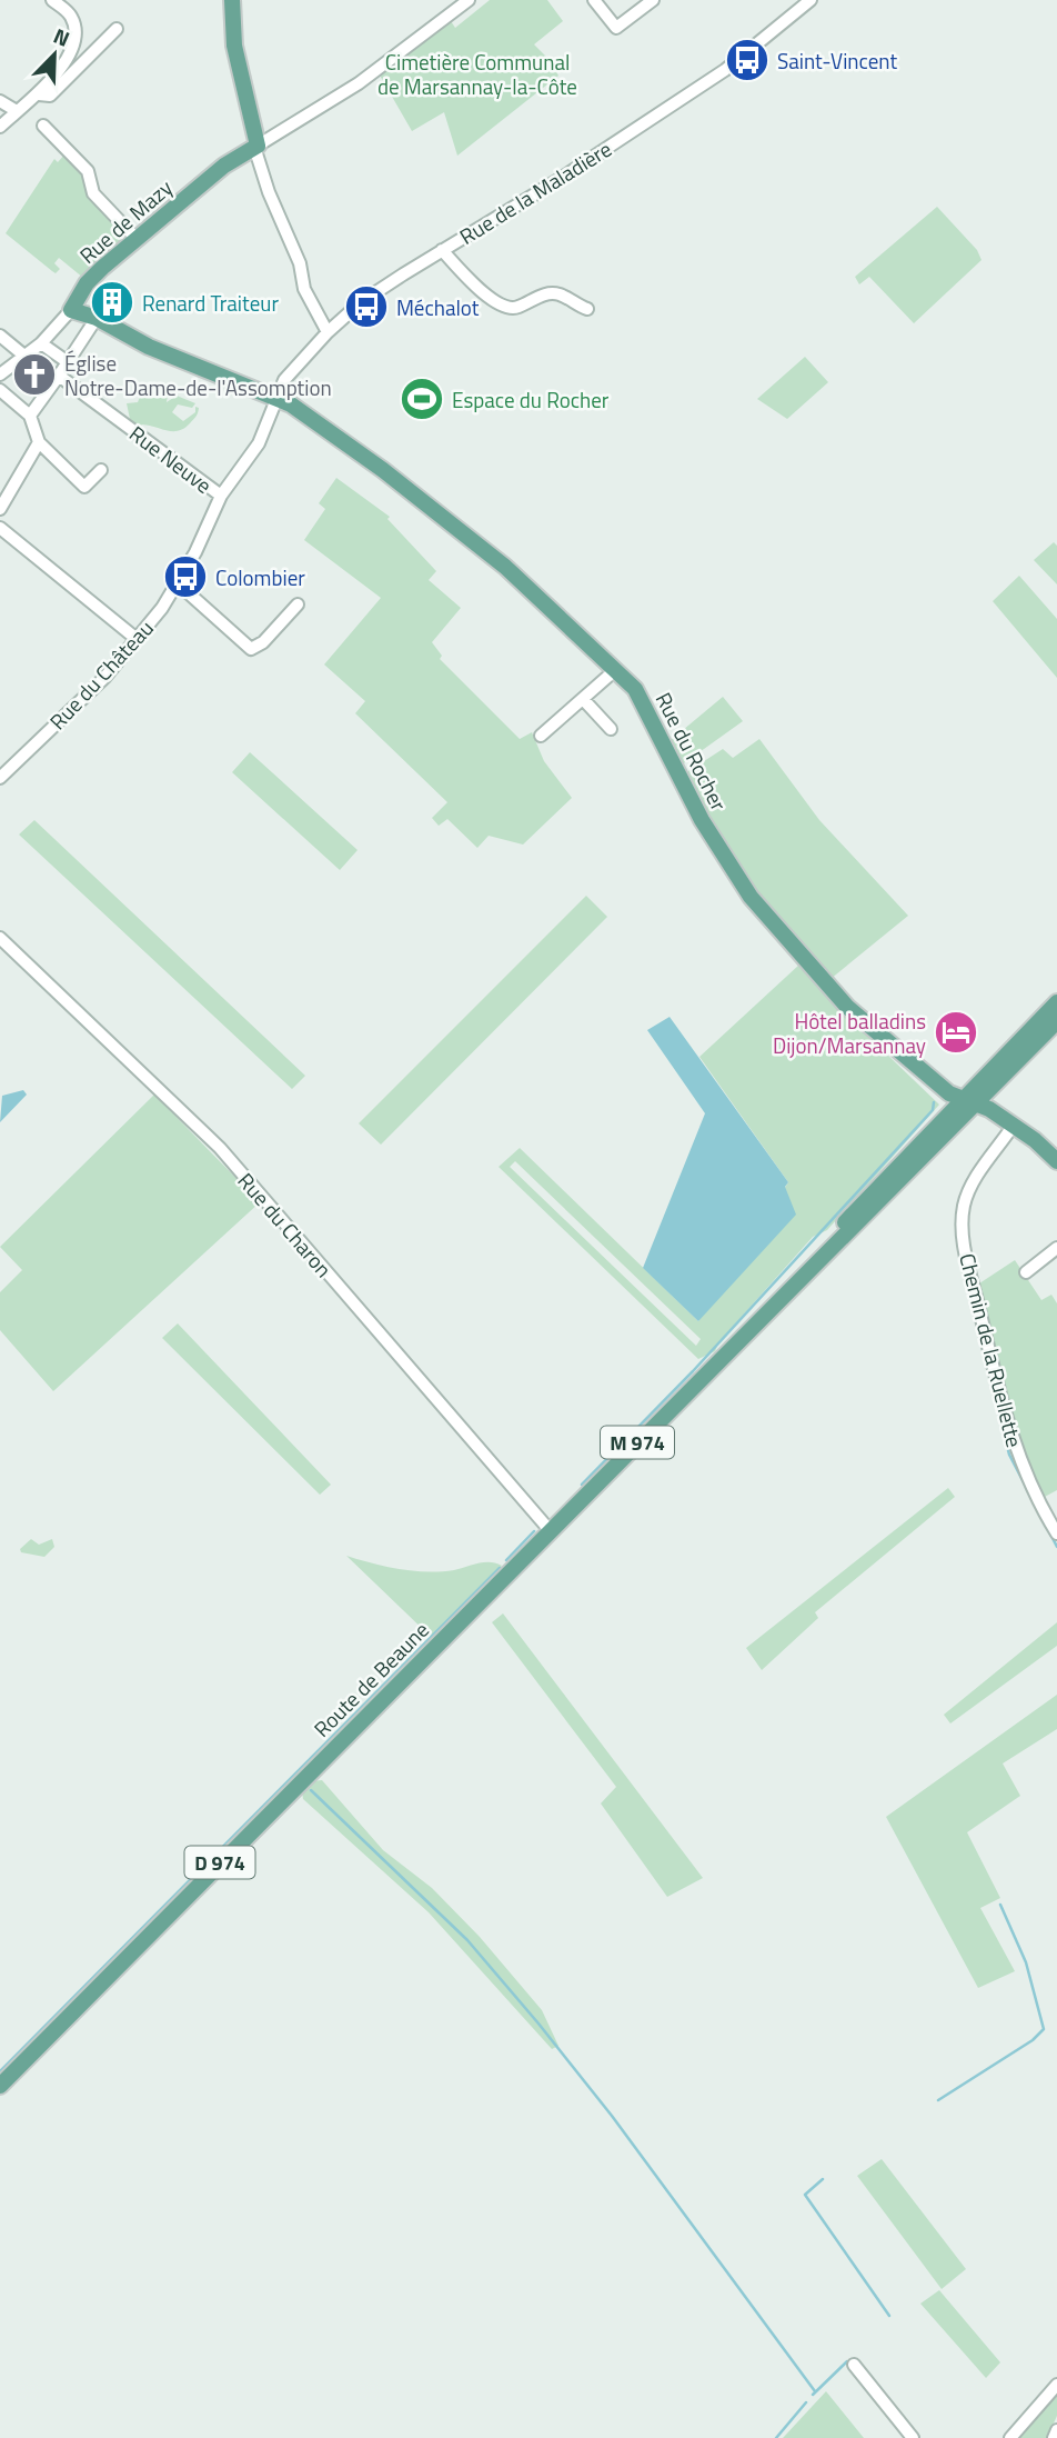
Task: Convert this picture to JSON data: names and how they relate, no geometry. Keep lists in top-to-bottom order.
{
  "streets": {
    "main road": [
      "Rue de Mazy",
      "Rue du Rocher",
      "M 974",
      "Route de Beaune",
      "D 974"
    ],
    "street": [
      "Rue de la Maladière",
      "Rue Neuve",
      "Rue du Château",
      "Rue du Charon",
      "Chemin de la Ruellette"
    ]
  },
  "crossings": [
    ["Rue de la Maladière", "Rue du Château"],
    ["Rue de la Maladière", "Rue du Rocher"],
    ["Rue de Mazy", "Rue du Rocher"],
    ["Rue Neuve", "Rue du Château"],
    ["Rue du Château", "Rue du Rocher"],
    ["Rue du Rocher", "Chemin de la Ruellette"],
    ["Rue du Rocher", "M 974"],
    ["Rue du Rocher", "Route de Beaune"],
    ["Rue du Charon", "Route de Beaune"],
    ["M 974", "Route de Beaune"]
  ],
  "parks": ["Cimetière Communal de Marsannay-la-Côte"],
  "places": {
    "bus stop": ["Saint-Vincent", "Méchalot", "Colombier"],
    "building": ["Renard Traiteur"],
    "church": ["Église Notre-Dame-de-l'Assomption"],
    "sports": ["Espace du Rocher"],
    "hotel": ["Hôtel balladins Dijon/Marsannay"]
  },
  "north": "top right"
}
